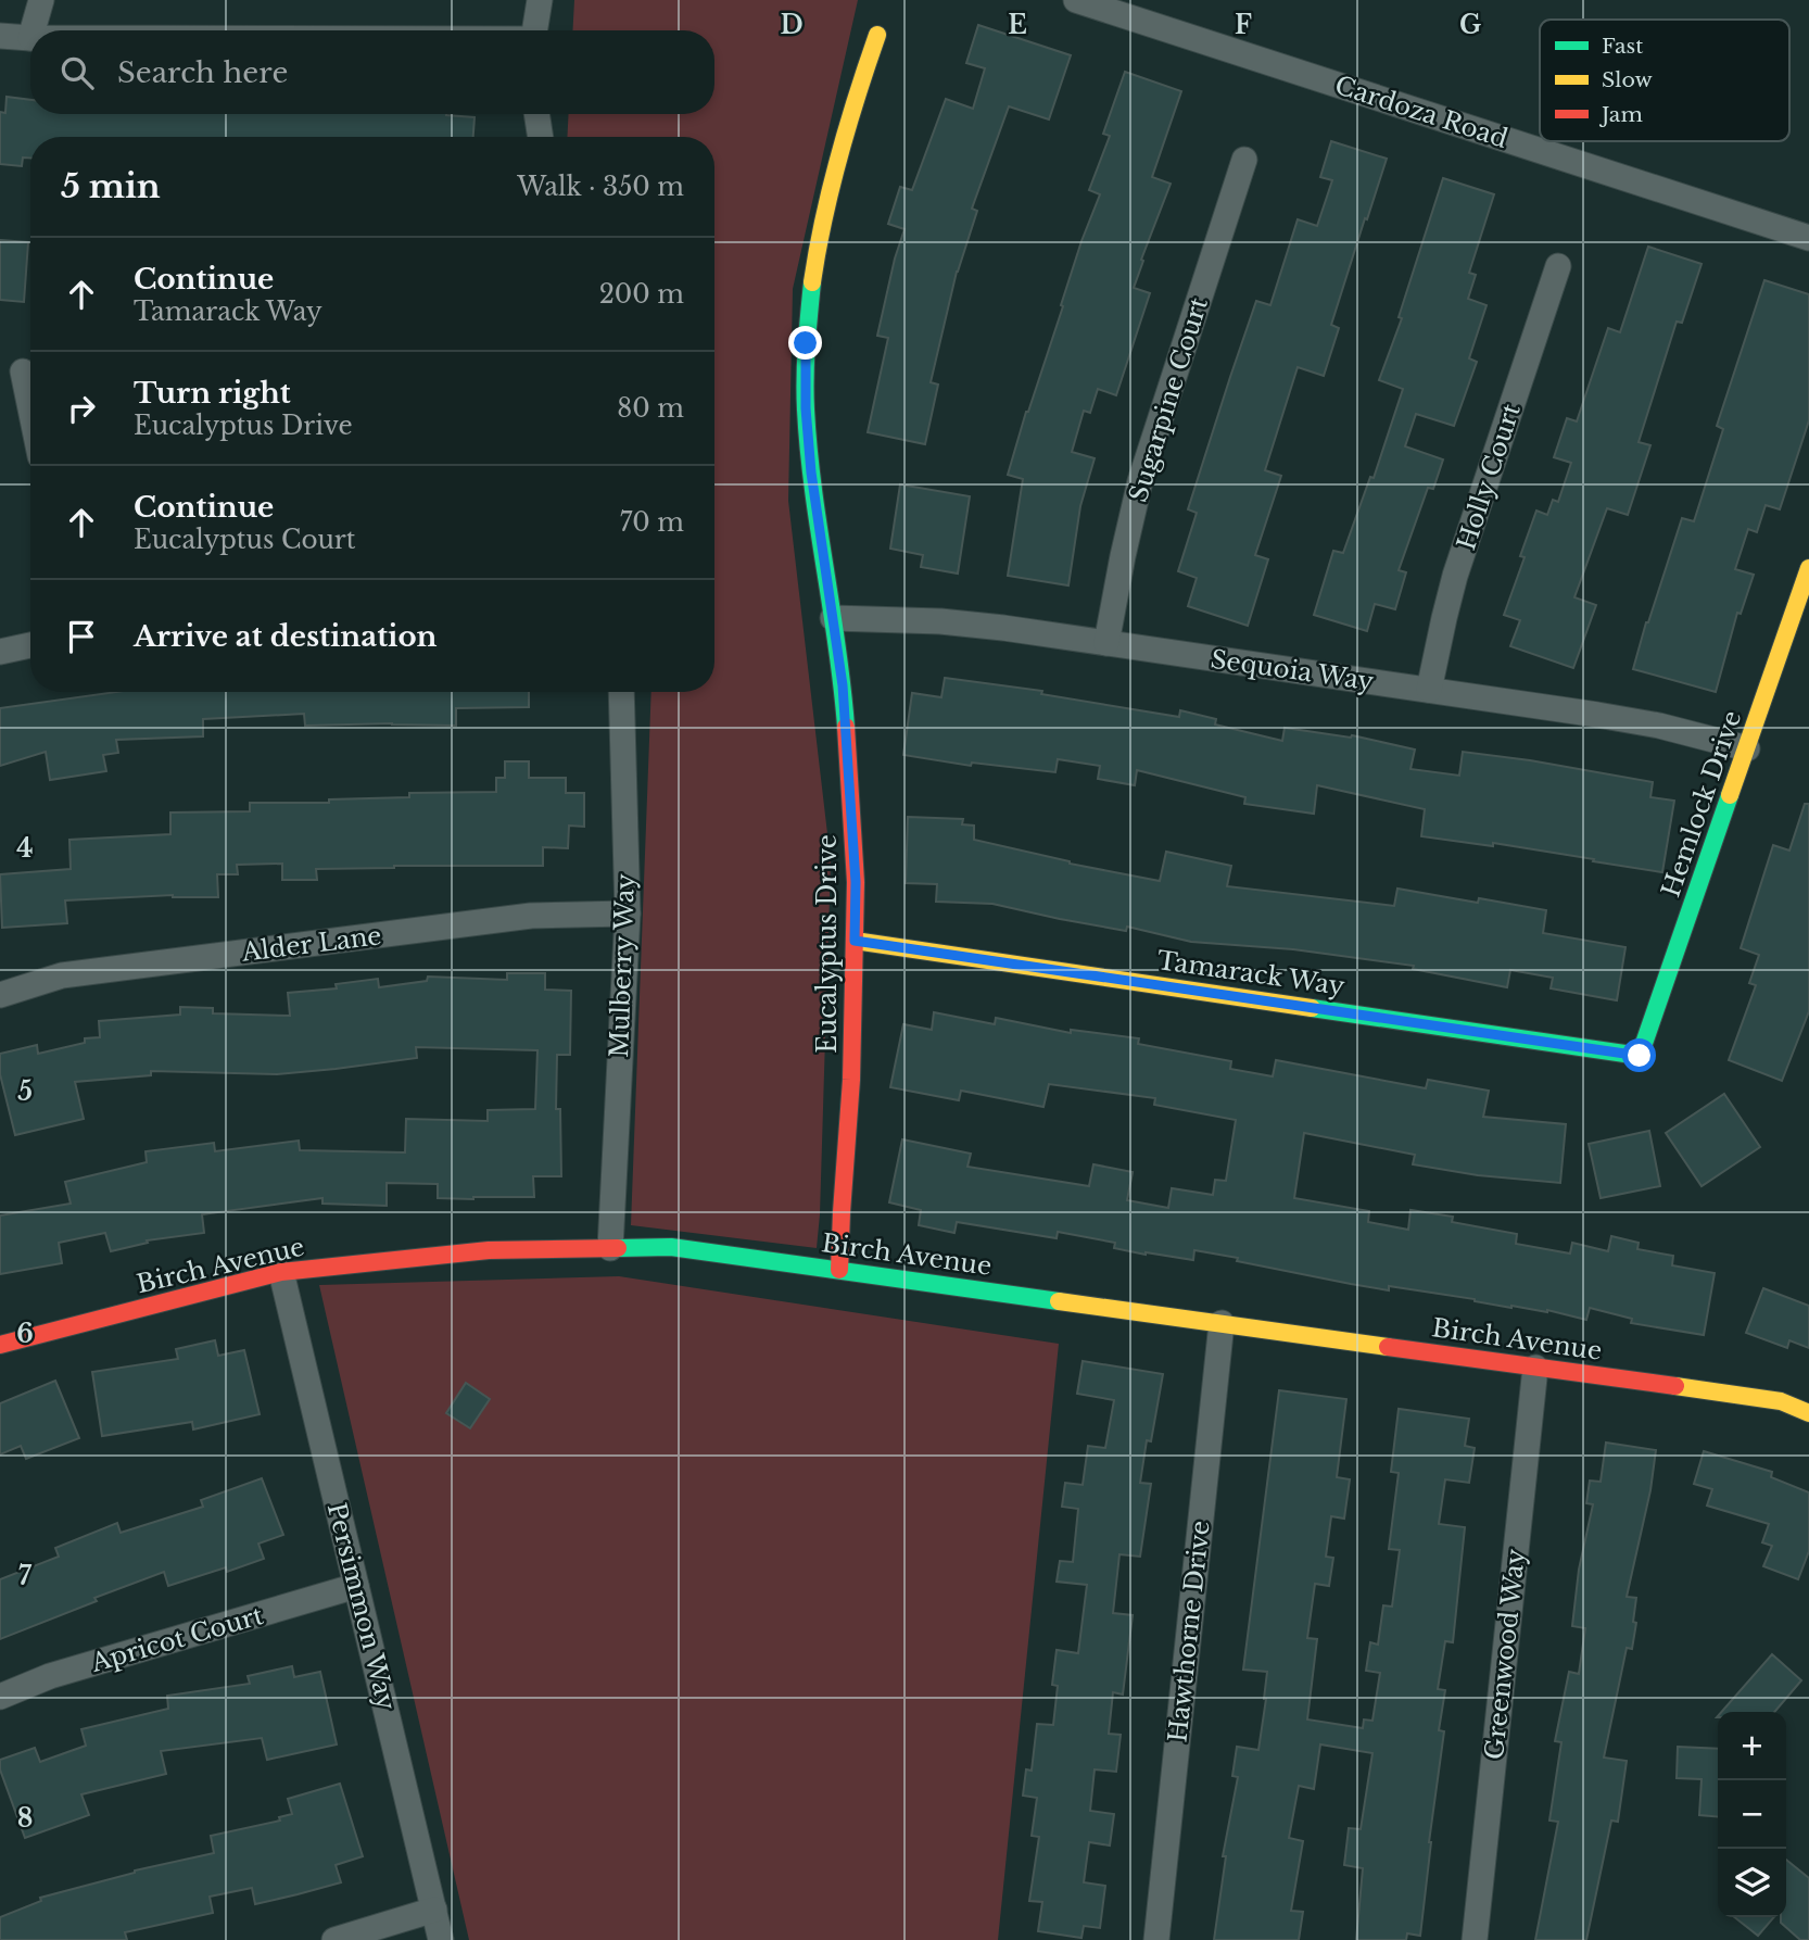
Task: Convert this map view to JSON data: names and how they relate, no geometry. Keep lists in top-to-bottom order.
{
  "streets": {
    "street": [
      "Cardoza Road",
      "Sugarpine Court",
      "Holly Court",
      "Sequoia Way",
      "Hemlock Drive",
      "Alder Lane",
      "Eucalyptus Drive",
      "Mulberry Way",
      "Tamarack Way",
      "Birch Avenue",
      "Persimmon Way",
      "Hawthorne Drive",
      "Apricot Court",
      "Greenwood Way"
    ]
  },
  "crossings": [
    ["Sugarpine Court", "Sequoia Way"],
    ["Holly Court", "Sequoia Way"],
    ["Sequoia Way", "Hemlock Drive"],
    ["Sequoia Way", "Eucalyptus Drive"],
    ["Hemlock Drive", "Tamarack Way"],
    ["Alder Lane", "Mulberry Way"],
    ["Eucalyptus Drive", "Tamarack Way"],
    ["Eucalyptus Drive", "Birch Avenue"],
    ["Mulberry Way", "Birch Avenue"],
    ["Birch Avenue", "Persimmon Way"],
    ["Birch Avenue", "Hawthorne Drive"],
    ["Birch Avenue", "Greenwood Way"],
    ["Persimmon Way", "Apricot Court"]
  ],
  "legend": ["Fast", "Slow", "Jam"],
  "page": {
    "search": "Search here",
    "heading": ["5 min", "Walk · 350 m"],
    "list": [
      ["Continue", "Tamarack Way", "200 m"],
      ["Turn right", "Eucalyptus Drive", "80 m"],
      ["Continue", "Eucalyptus Court", "70 m"],
      "Arrive at destination"
    ],
    "map_buttons": ["+", "−"]
  },
  "grid": {
    "columns": [
      "D",
      "E",
      "F",
      "G"
    ],
    "rows": [
      "4",
      "5",
      "6",
      "7",
      "8"
    ]
  }
}
